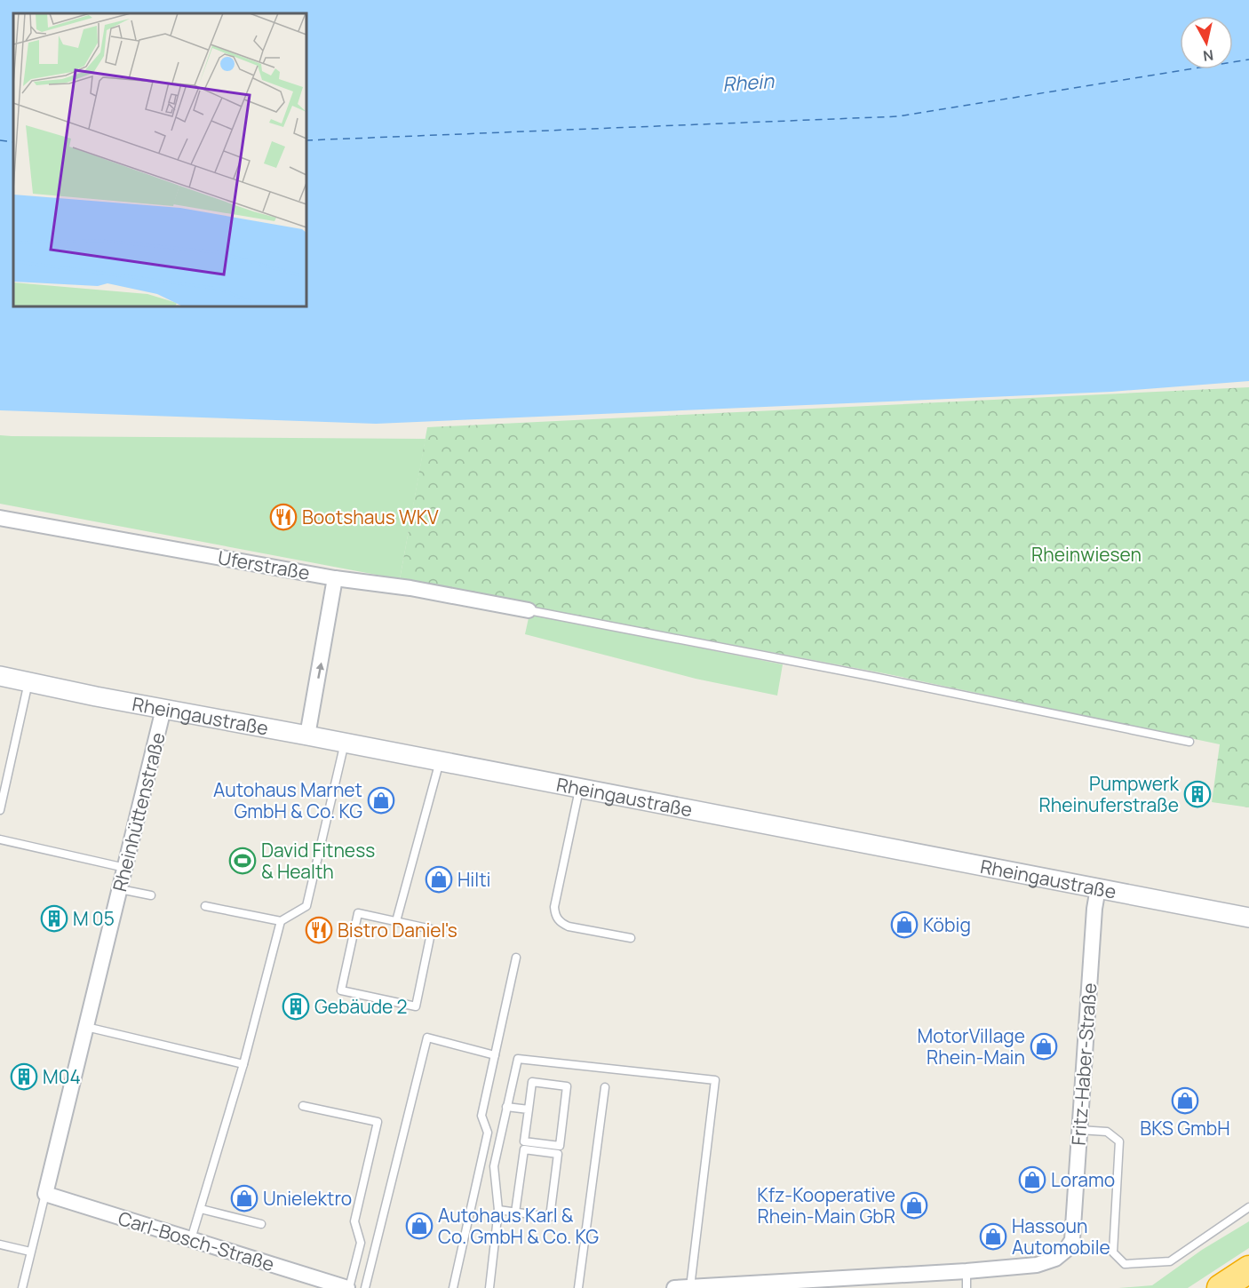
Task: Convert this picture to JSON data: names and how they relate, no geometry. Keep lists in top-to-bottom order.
{
  "streets": {
    "street": [
      "Uferstraße",
      "Rheingaustraße",
      "Rheinhüttenstraße",
      "Fritz-Haber-Straße",
      "Carl-Bosch-Straße"
    ]
  },
  "crossings": [
    ["Rheingaustraße", "Rheinhüttenstraße"],
    ["Rheingaustraße", "Fritz-Haber-Straße"],
    ["Rheinhüttenstraße", "Carl-Bosch-Straße"]
  ],
  "water": ["Rhein"],
  "parks": ["Rheinwiesen"],
  "places": {
    "restaurant": ["Bootshaus WKV", "Bistro Daniel's"],
    "building": [
      "Pumpwerk Rheinuferstraße",
      "M 05",
      "Gebäude 2",
      "M04"
    ],
    "shop": [
      "Autohaus Marnet GmbH & Co. KG",
      "Hilti",
      "Köbig",
      "MotorVillage Rhein-Main",
      "BKS GmbH",
      "Loramo",
      "Unielektro",
      "Kfz-Kooperative Rhein-Main GbR",
      "Autohaus Karl & Co. GmbH & Co. KG",
      "Hassoun Automobile"
    ],
    "sports": ["David Fitness & Health"]
  },
  "north": "bottom"
}
